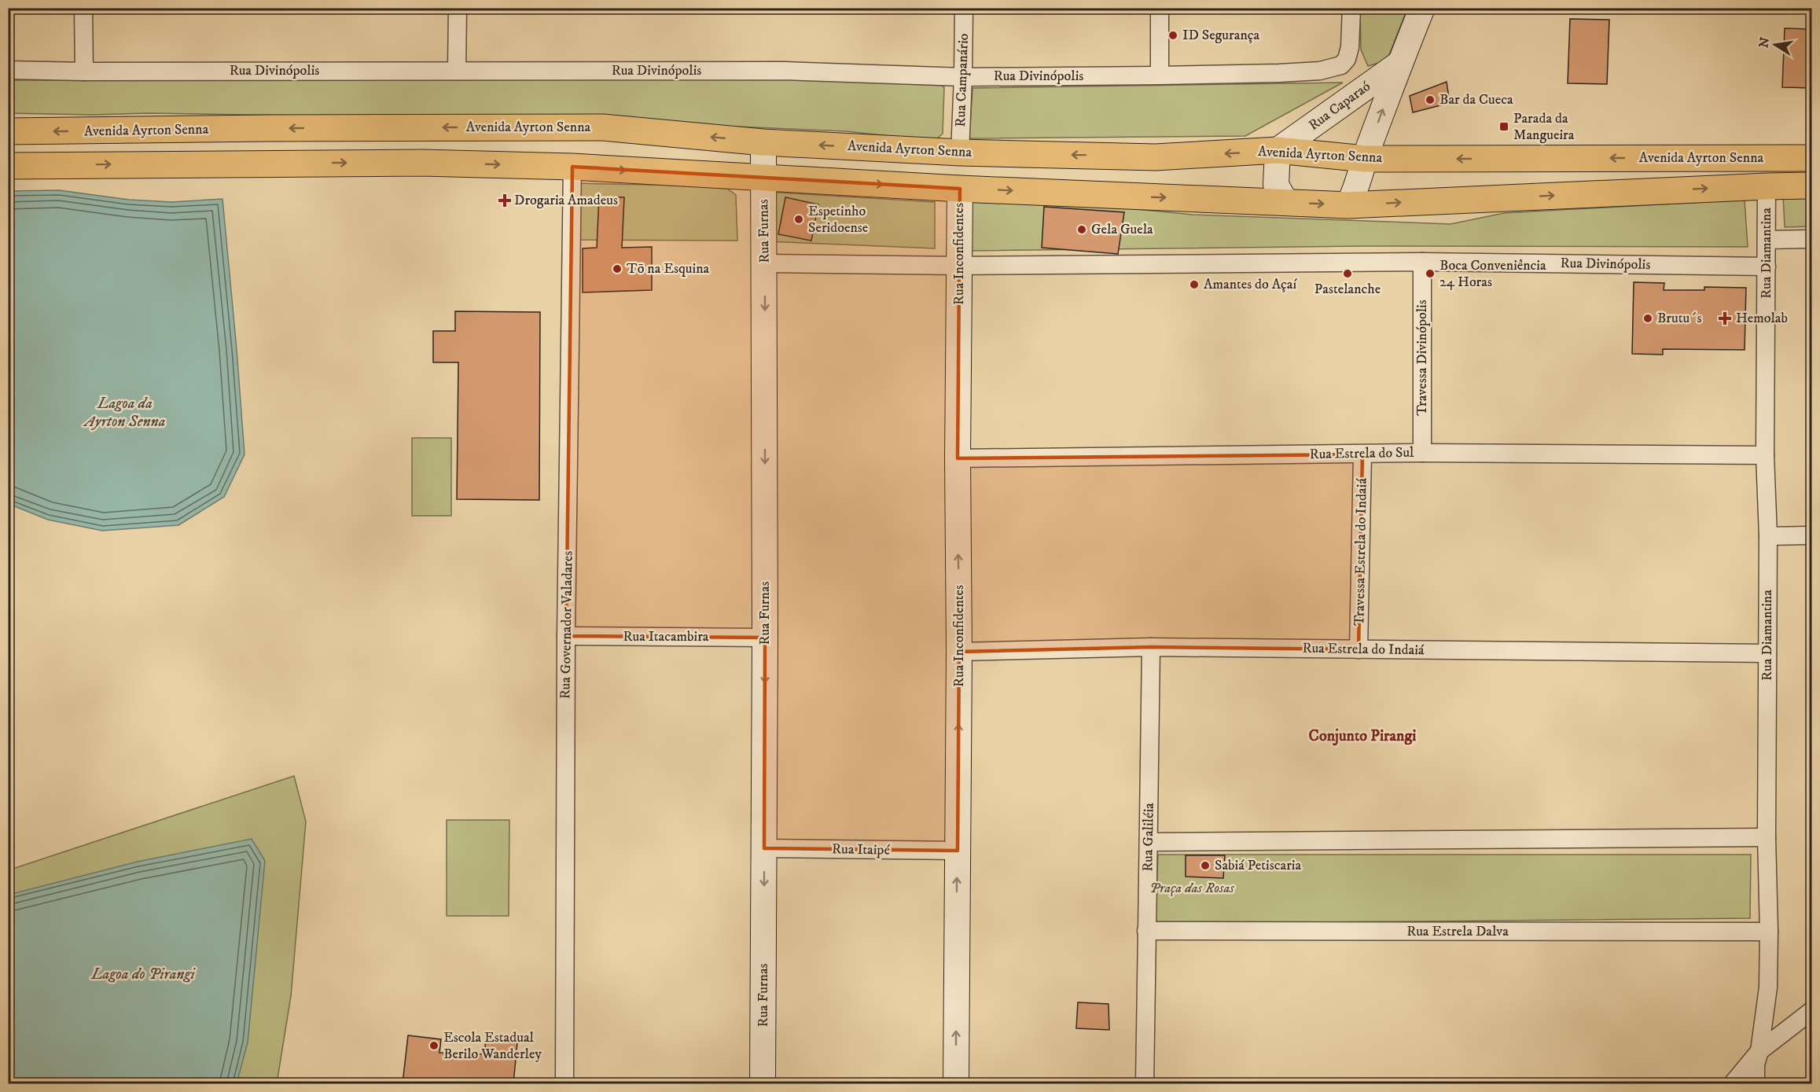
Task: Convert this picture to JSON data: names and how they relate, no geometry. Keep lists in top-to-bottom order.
{
  "streets": {
    "main road": ["Avenida Ayrton Senna"],
    "street": [
      "Rua Divinópolis",
      "Rua Campanário",
      "Rua Caparaó",
      "Rua Furnas",
      "Rua Diamantina",
      "Rua Inconfidentes",
      "Travessa Divinópolis",
      "Rua Estrela do Sul",
      "Travessa Estrela do Indaiá",
      "Rua Governador Valadares",
      "Rua Itacambira",
      "Rua Estrela do Indaiá",
      "Rua Galiléia",
      "Rua Itaipé",
      "Rua Estrela Dalva"
    ]
  },
  "crossings": [
    ["Rua Divinópolis", "Rua Campanário"],
    ["Rua Divinópolis", "Rua Furnas"],
    ["Rua Divinópolis", "Rua Diamantina"],
    ["Rua Divinópolis", "Rua Inconfidentes"],
    ["Rua Divinópolis", "Travessa Divinópolis"],
    ["Rua Campanário", "Avenida Ayrton Senna"],
    ["Rua Caparaó", "Avenida Ayrton Senna"],
    ["Avenida Ayrton Senna", "Rua Furnas"],
    ["Avenida Ayrton Senna", "Rua Diamantina"],
    ["Avenida Ayrton Senna", "Rua Inconfidentes"],
    ["Avenida Ayrton Senna", "Rua Governador Valadares"],
    ["Rua Furnas", "Rua Itacambira"],
    ["Rua Furnas", "Rua Itaipé"],
    ["Rua Diamantina", "Rua Estrela do Sul"],
    ["Rua Diamantina", "Rua Estrela do Indaiá"],
    ["Rua Diamantina", "Rua Estrela Dalva"],
    ["Rua Inconfidentes", "Rua Estrela do Sul"],
    ["Rua Inconfidentes", "Rua Estrela do Indaiá"],
    ["Rua Inconfidentes", "Rua Itaipé"],
    ["Travessa Divinópolis", "Rua Estrela do Sul"],
    ["Rua Estrela do Sul", "Travessa Estrela do Indaiá"],
    ["Travessa Estrela do Indaiá", "Rua Estrela do Indaiá"],
    ["Rua Governador Valadares", "Rua Itacambira"],
    ["Rua Estrela do Indaiá", "Rua Galiléia"],
    ["Rua Galiléia", "Rua Estrela Dalva"]
  ],
  "one_way": ["Rua Furnas", "Rua Inconfidentes"],
  "districts": ["Conjunto Pirangi"],
  "water": ["Lagoa da Ayrton Senna", "Lagoa do Pirangi"],
  "parks": ["Praça das Rosas"],
  "places": {
    "other": [
      "ID Segurança",
      "Bar da Cueca",
      "Espetinho Seridoense",
      "Gela Guela",
      "Tō na Esquina",
      "Pastelanche",
      "Boca Conveniência 24 Horas",
      "Amantes do Açaí",
      "Brutu´s",
      "Sabiá Petiscaria",
      "Escola Estadual Berilo Wanderley"
    ],
    "transit": ["Parada da Mangueira"],
    "health": ["Drogaria Amadeus", "Hemolab"]
  },
  "north": "left"
}
